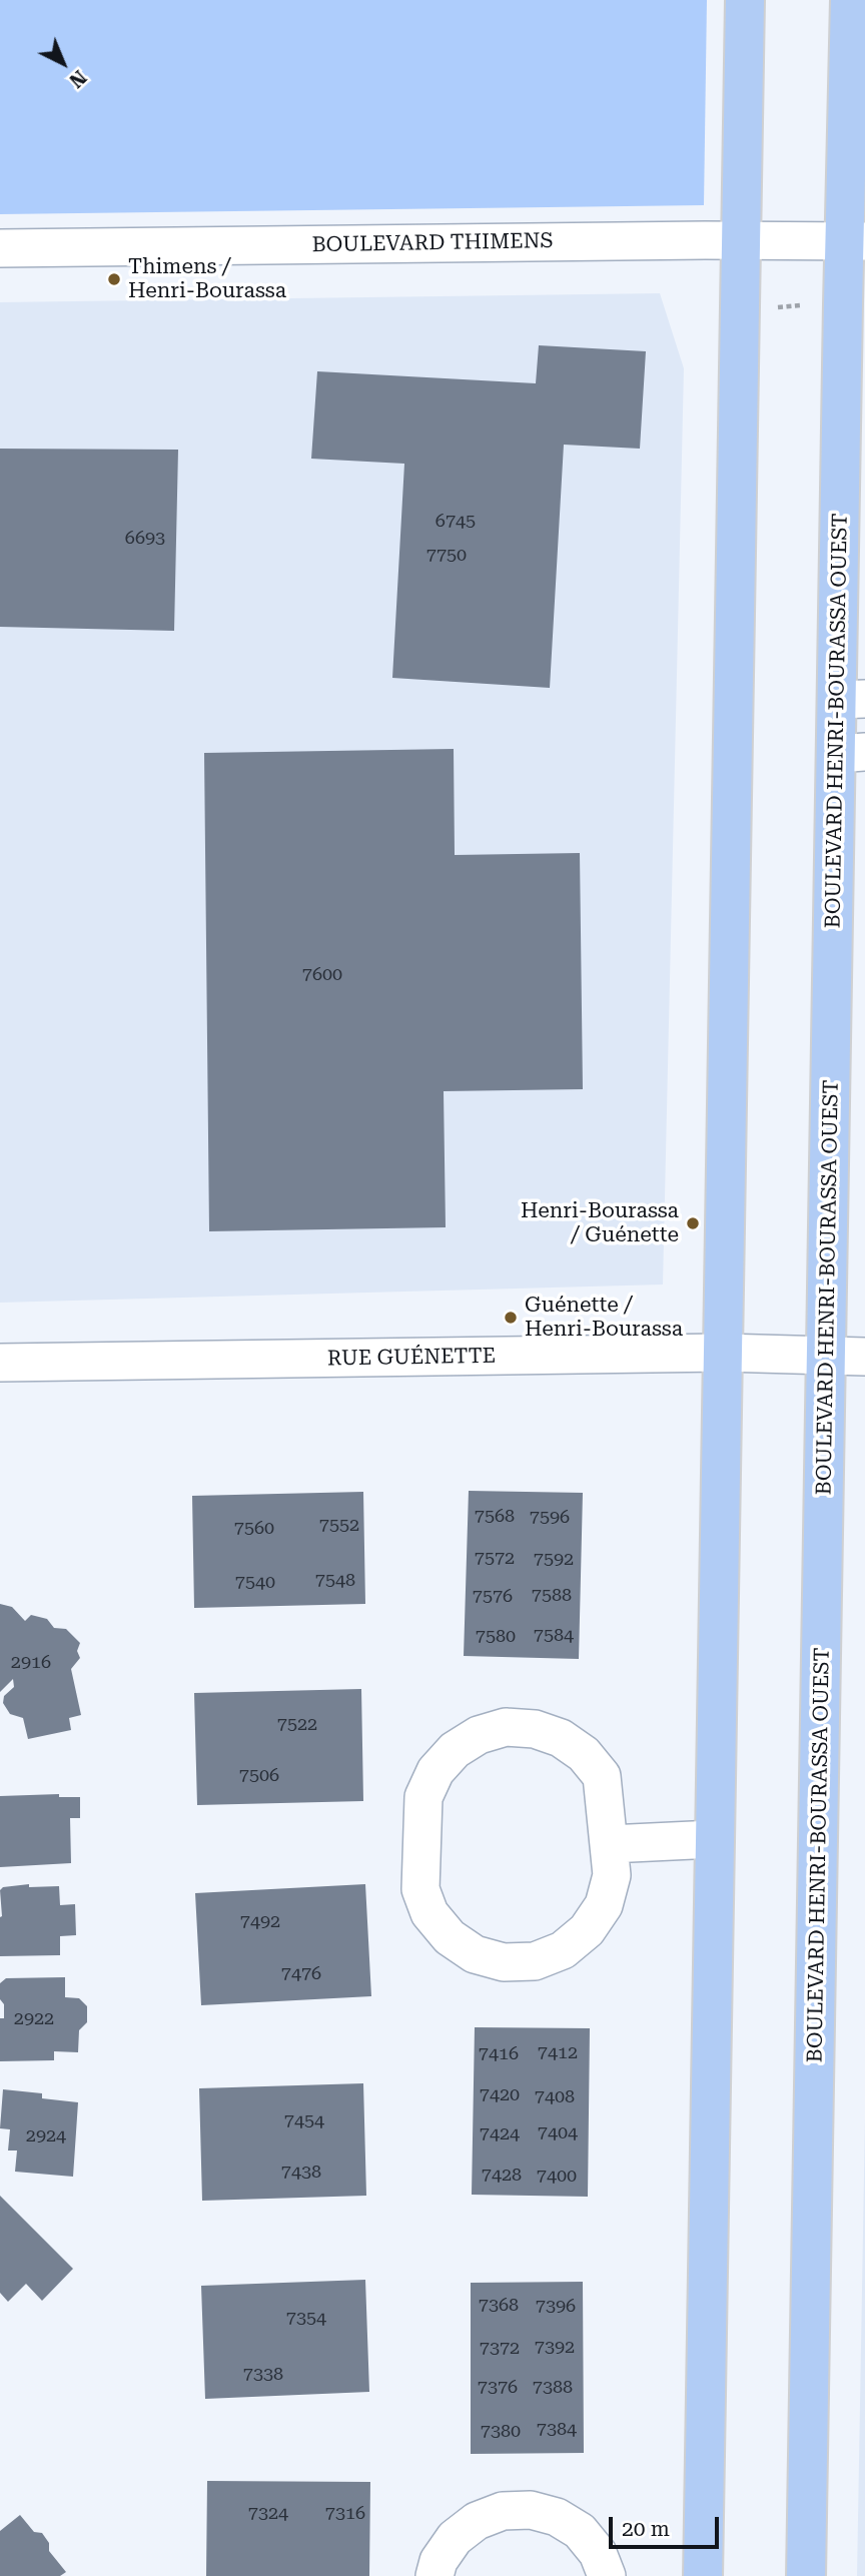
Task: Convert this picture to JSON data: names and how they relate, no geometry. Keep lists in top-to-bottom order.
{
  "streets": {
    "main road": ["BOULEVARD HENRI-BOURASSA OUEST"],
    "street": ["BOULEVARD THIMENS", "RUE GUÉNETTE"]
  },
  "crossings": [
    ["BOULEVARD THIMENS", "BOULEVARD HENRI-BOURASSA OUEST"],
    ["BOULEVARD HENRI-BOURASSA OUEST", "RUE GUÉNETTE"]
  ],
  "places": ["Thimens / Henri-Bourassa", "Henri-Bourassa / Guénette", "Guénette / Henri-Bourassa"],
  "house_numbers": [
    "6745",
    "6693",
    "7750",
    "7600",
    "7568",
    "7596",
    "7552",
    "7560",
    "7572",
    "7592",
    "7548",
    "7540",
    "7588",
    "7576",
    "7584",
    "7580",
    "2916",
    "7522",
    "7506",
    "7492",
    "7476",
    "2922",
    "7412",
    "7416",
    "7420",
    "7408",
    "7454",
    "7404",
    "7424",
    "2924",
    "7438",
    "7428",
    "7400",
    "7368",
    "7396",
    "7354",
    "7392",
    "7372",
    "7338",
    "7376",
    "7388",
    "7384",
    "7380",
    "7324",
    "7316"
  ],
  "scale_bar": "20 m",
  "north": "bottom right"
}
